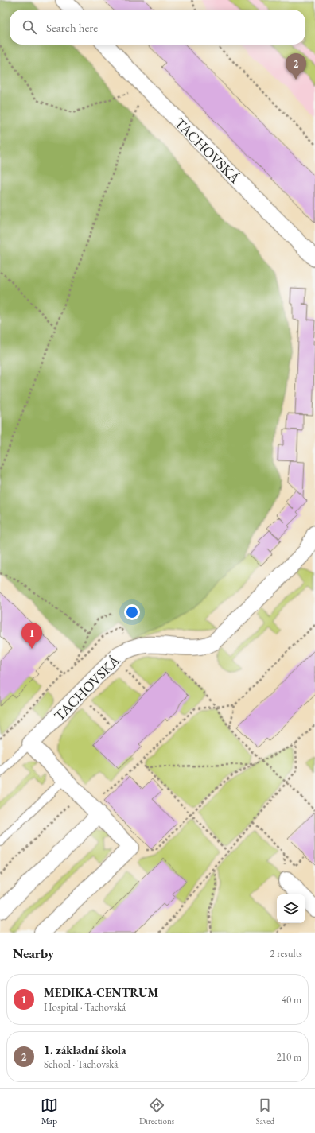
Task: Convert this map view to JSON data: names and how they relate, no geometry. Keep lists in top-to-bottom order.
{
  "streets": {
    "street": ["TACHOVSKÁ"]
  },
  "page": {
    "search": "Search here",
    "pins": ["2", "1"],
    "heading": ["Nearby", "2 results"],
    "list": [
      {
        "mark": "1",
        "name": "MEDIKA-CENTRUM",
        "note": "Hospital · Tachovská",
        "value": "40 m"
      },
      {
        "mark": "2",
        "name": "1. základní škola",
        "note": "School · Tachovská",
        "value": "210 m"
      }
    ],
    "nav": ["Map", "Directions", "Saved"]
  }
}
